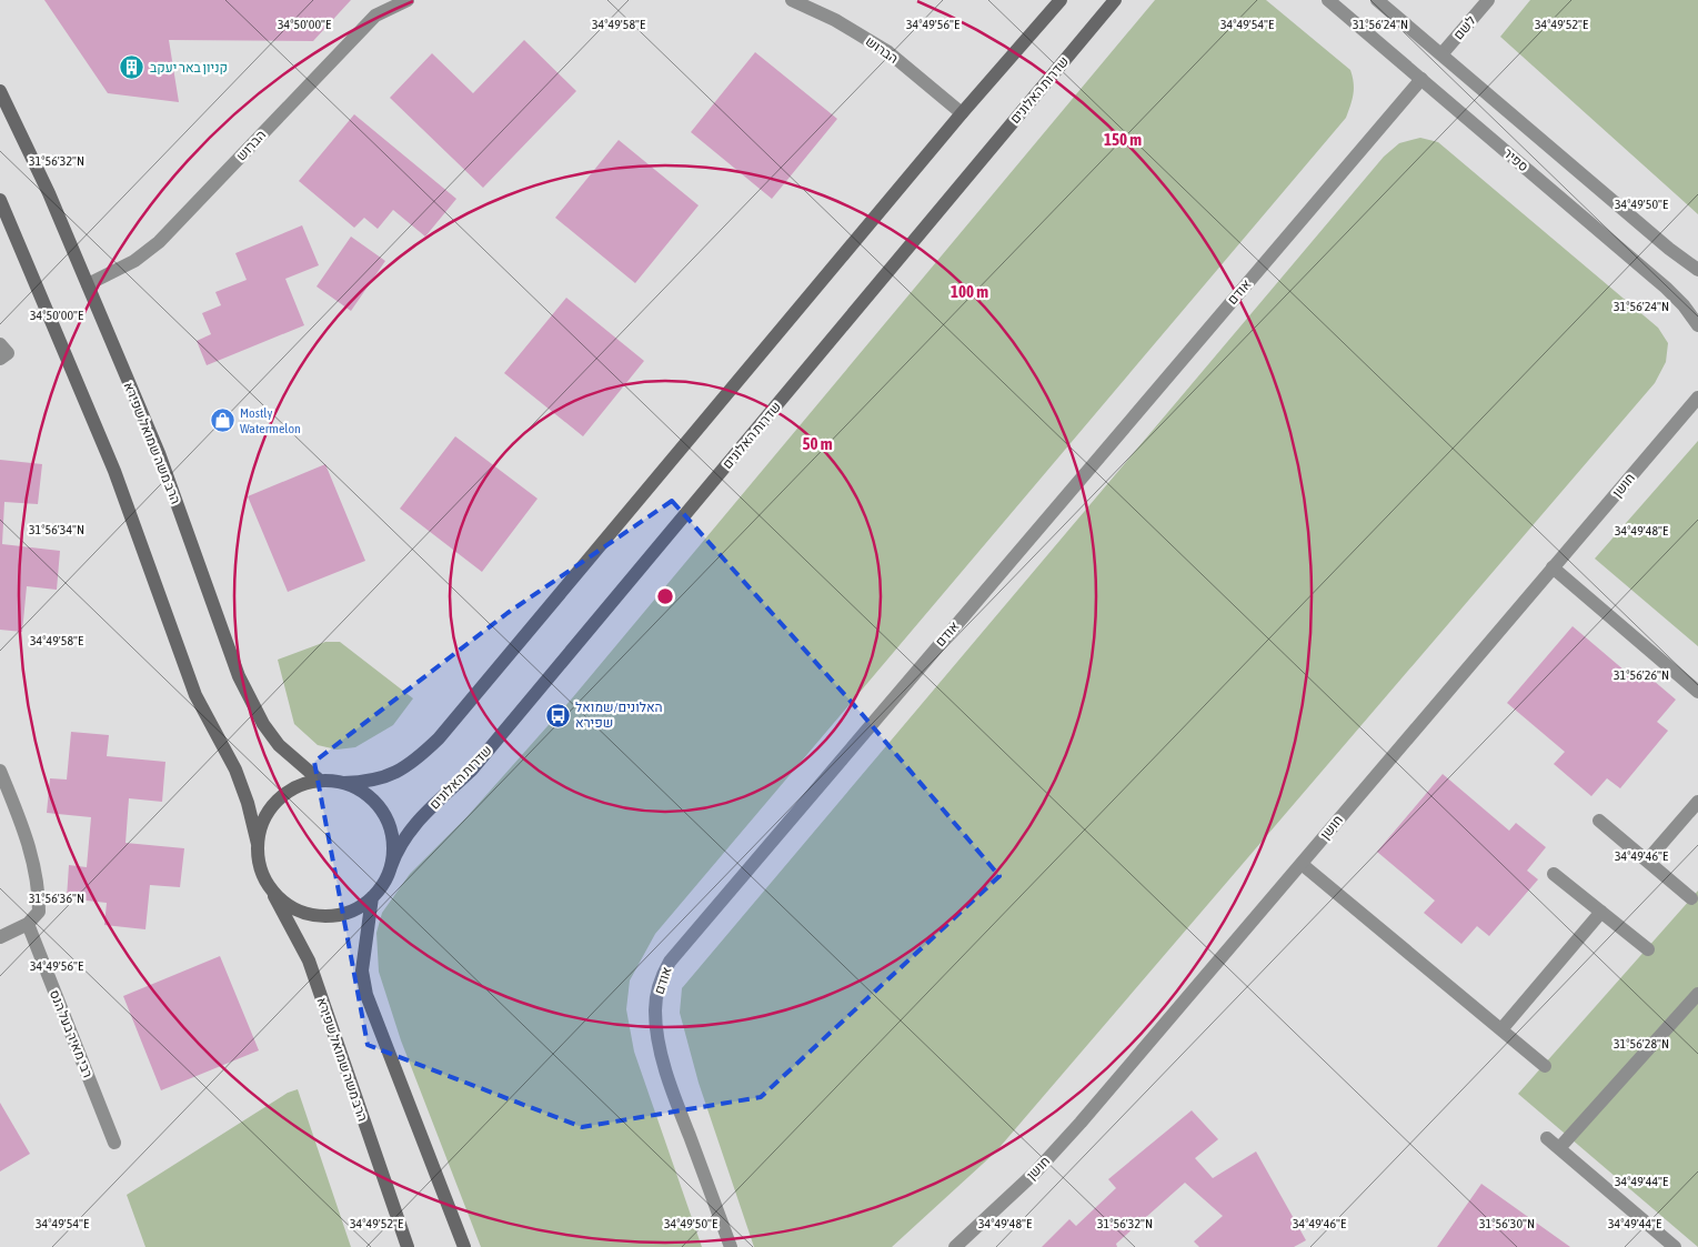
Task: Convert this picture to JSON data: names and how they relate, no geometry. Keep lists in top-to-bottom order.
{
  "streets": {
    "main road": ["שדרות האלונים", "הרב משה שמואל שפירא"],
    "street": [
      "לשם",
      "הברוש",
      "ספיר",
      "אודם",
      "חושן",
      "רבי מאיר בעל הנס"
    ]
  },
  "crossings": [
    ["הברוש", "הרב משה שמואל שפירא"],
    ["שדרות האלונים", "הרב משה שמואל שפירא"],
    ["ספיר", "אודם"]
  ],
  "places": {
    "building": ["קניון באר יעקב"],
    "shop": ["Mostly Watermelon"],
    "bus stop": ["האלונים/שמואל שפירא"]
  },
  "coordinates": [
    "31°56'24\"N",
    "34°50'00\"E",
    "34°49'58\"E",
    "34°49'56\"E",
    "34°49'54\"E",
    "34°49'52\"E",
    "31°56'32\"N",
    "34°49'50\"E",
    "31°56'34\"N",
    "34°49'48\"E",
    "31°56'26\"N",
    "34°49'46\"E",
    "31°56'36\"N",
    "31°56'28\"N",
    "34°49'44\"E",
    "31°56'30\"N"
  ],
  "rings": ["150 m", "100 m", "50 m"]
}
